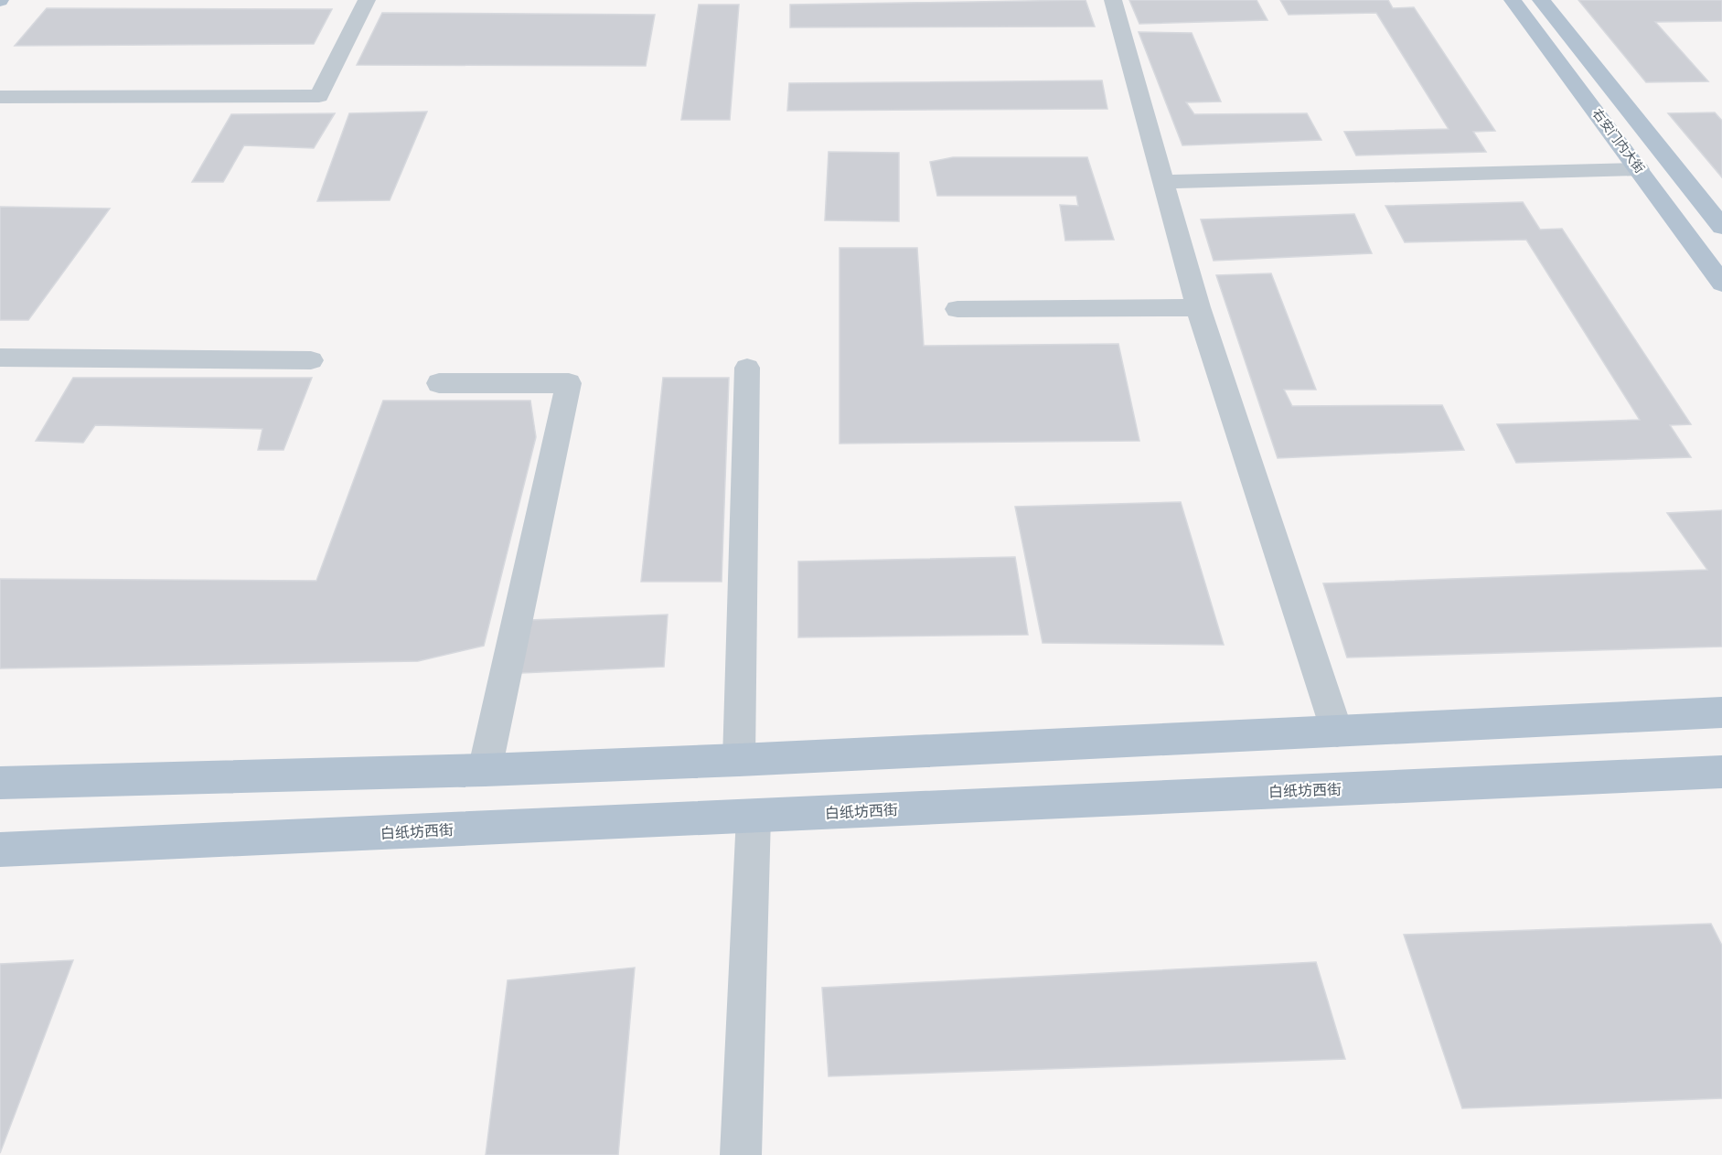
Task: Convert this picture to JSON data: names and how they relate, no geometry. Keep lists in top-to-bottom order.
{
  "streets": {
    "main road": ["右安门内大街", "白纸坊西街"]
  }
}
